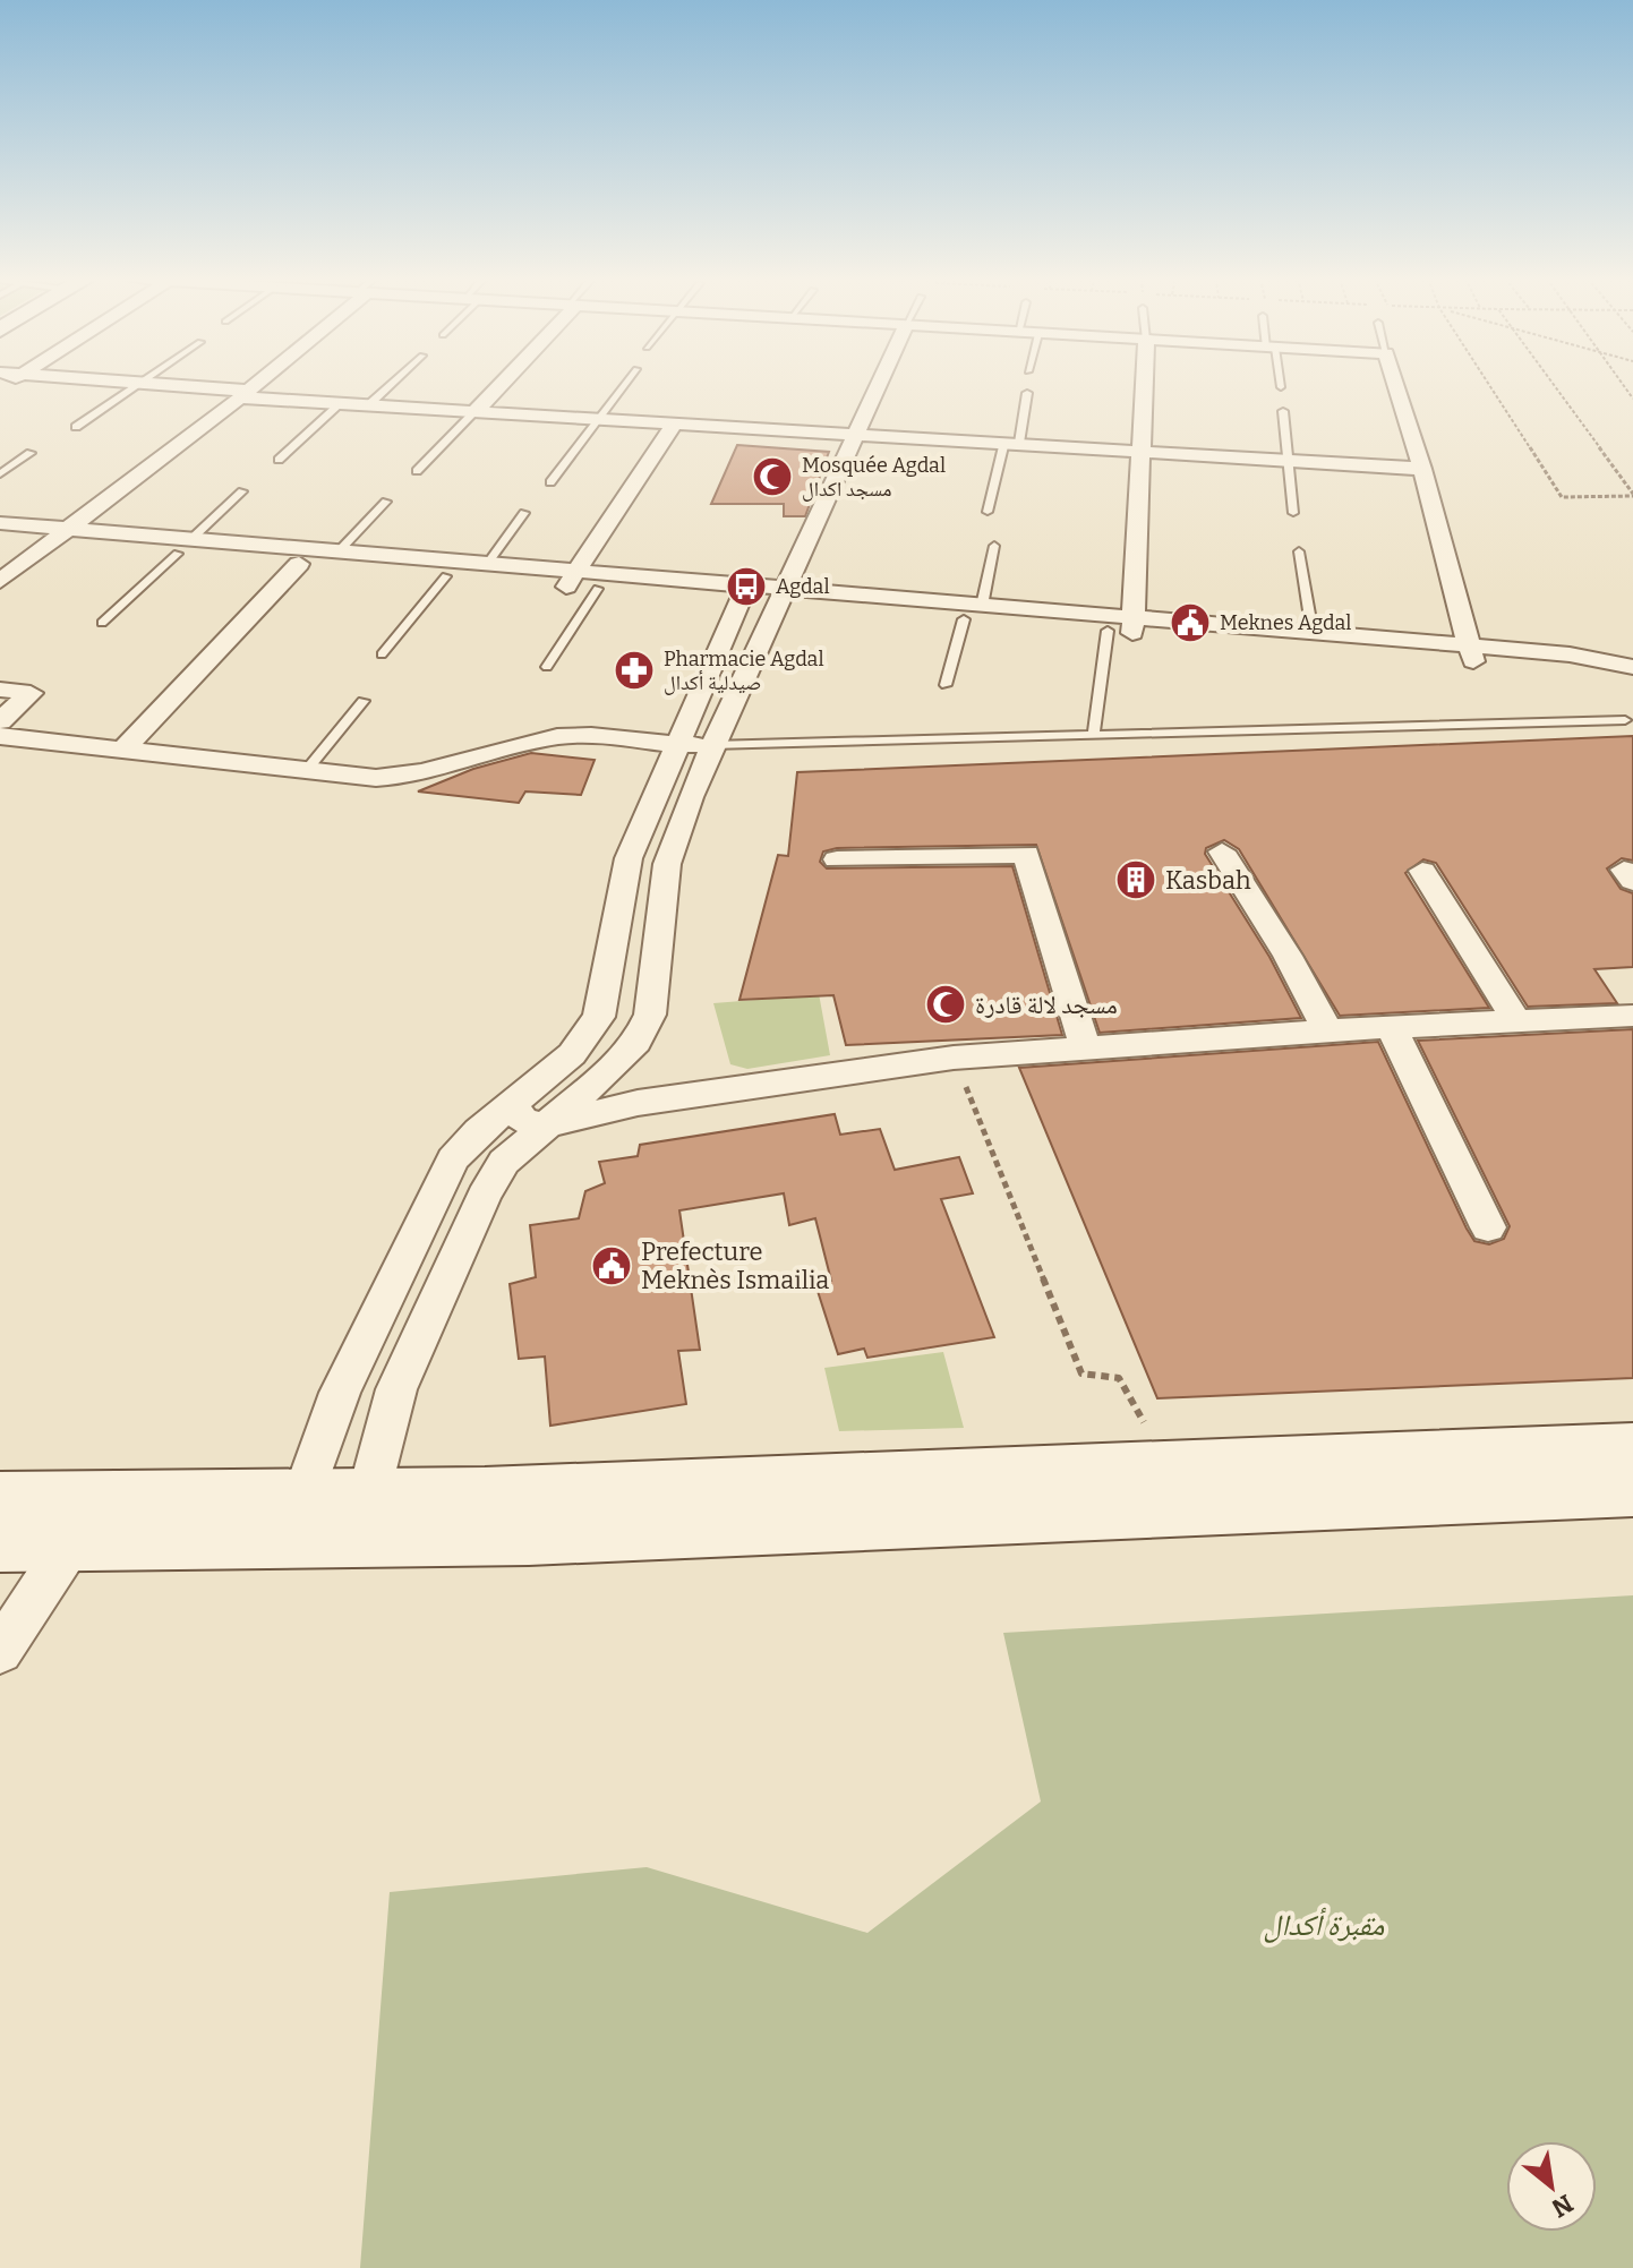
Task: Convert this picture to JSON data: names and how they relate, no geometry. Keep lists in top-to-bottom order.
{
  "parks": ["مقبرة أكدال"],
  "places": {
    "mosque": ["Mosquée Agdal مسجد اكدال", "مسجد لالة قادرة"],
    "bus stop": ["Agdal"],
    "public building": ["Meknes Agdal", "Prefecture Meknès Ismailia"],
    "pharmacy": ["Pharmacie Agdal صيدلية أكدال"],
    "building": ["Kasbah"]
  },
  "north": "bottom right"
}
